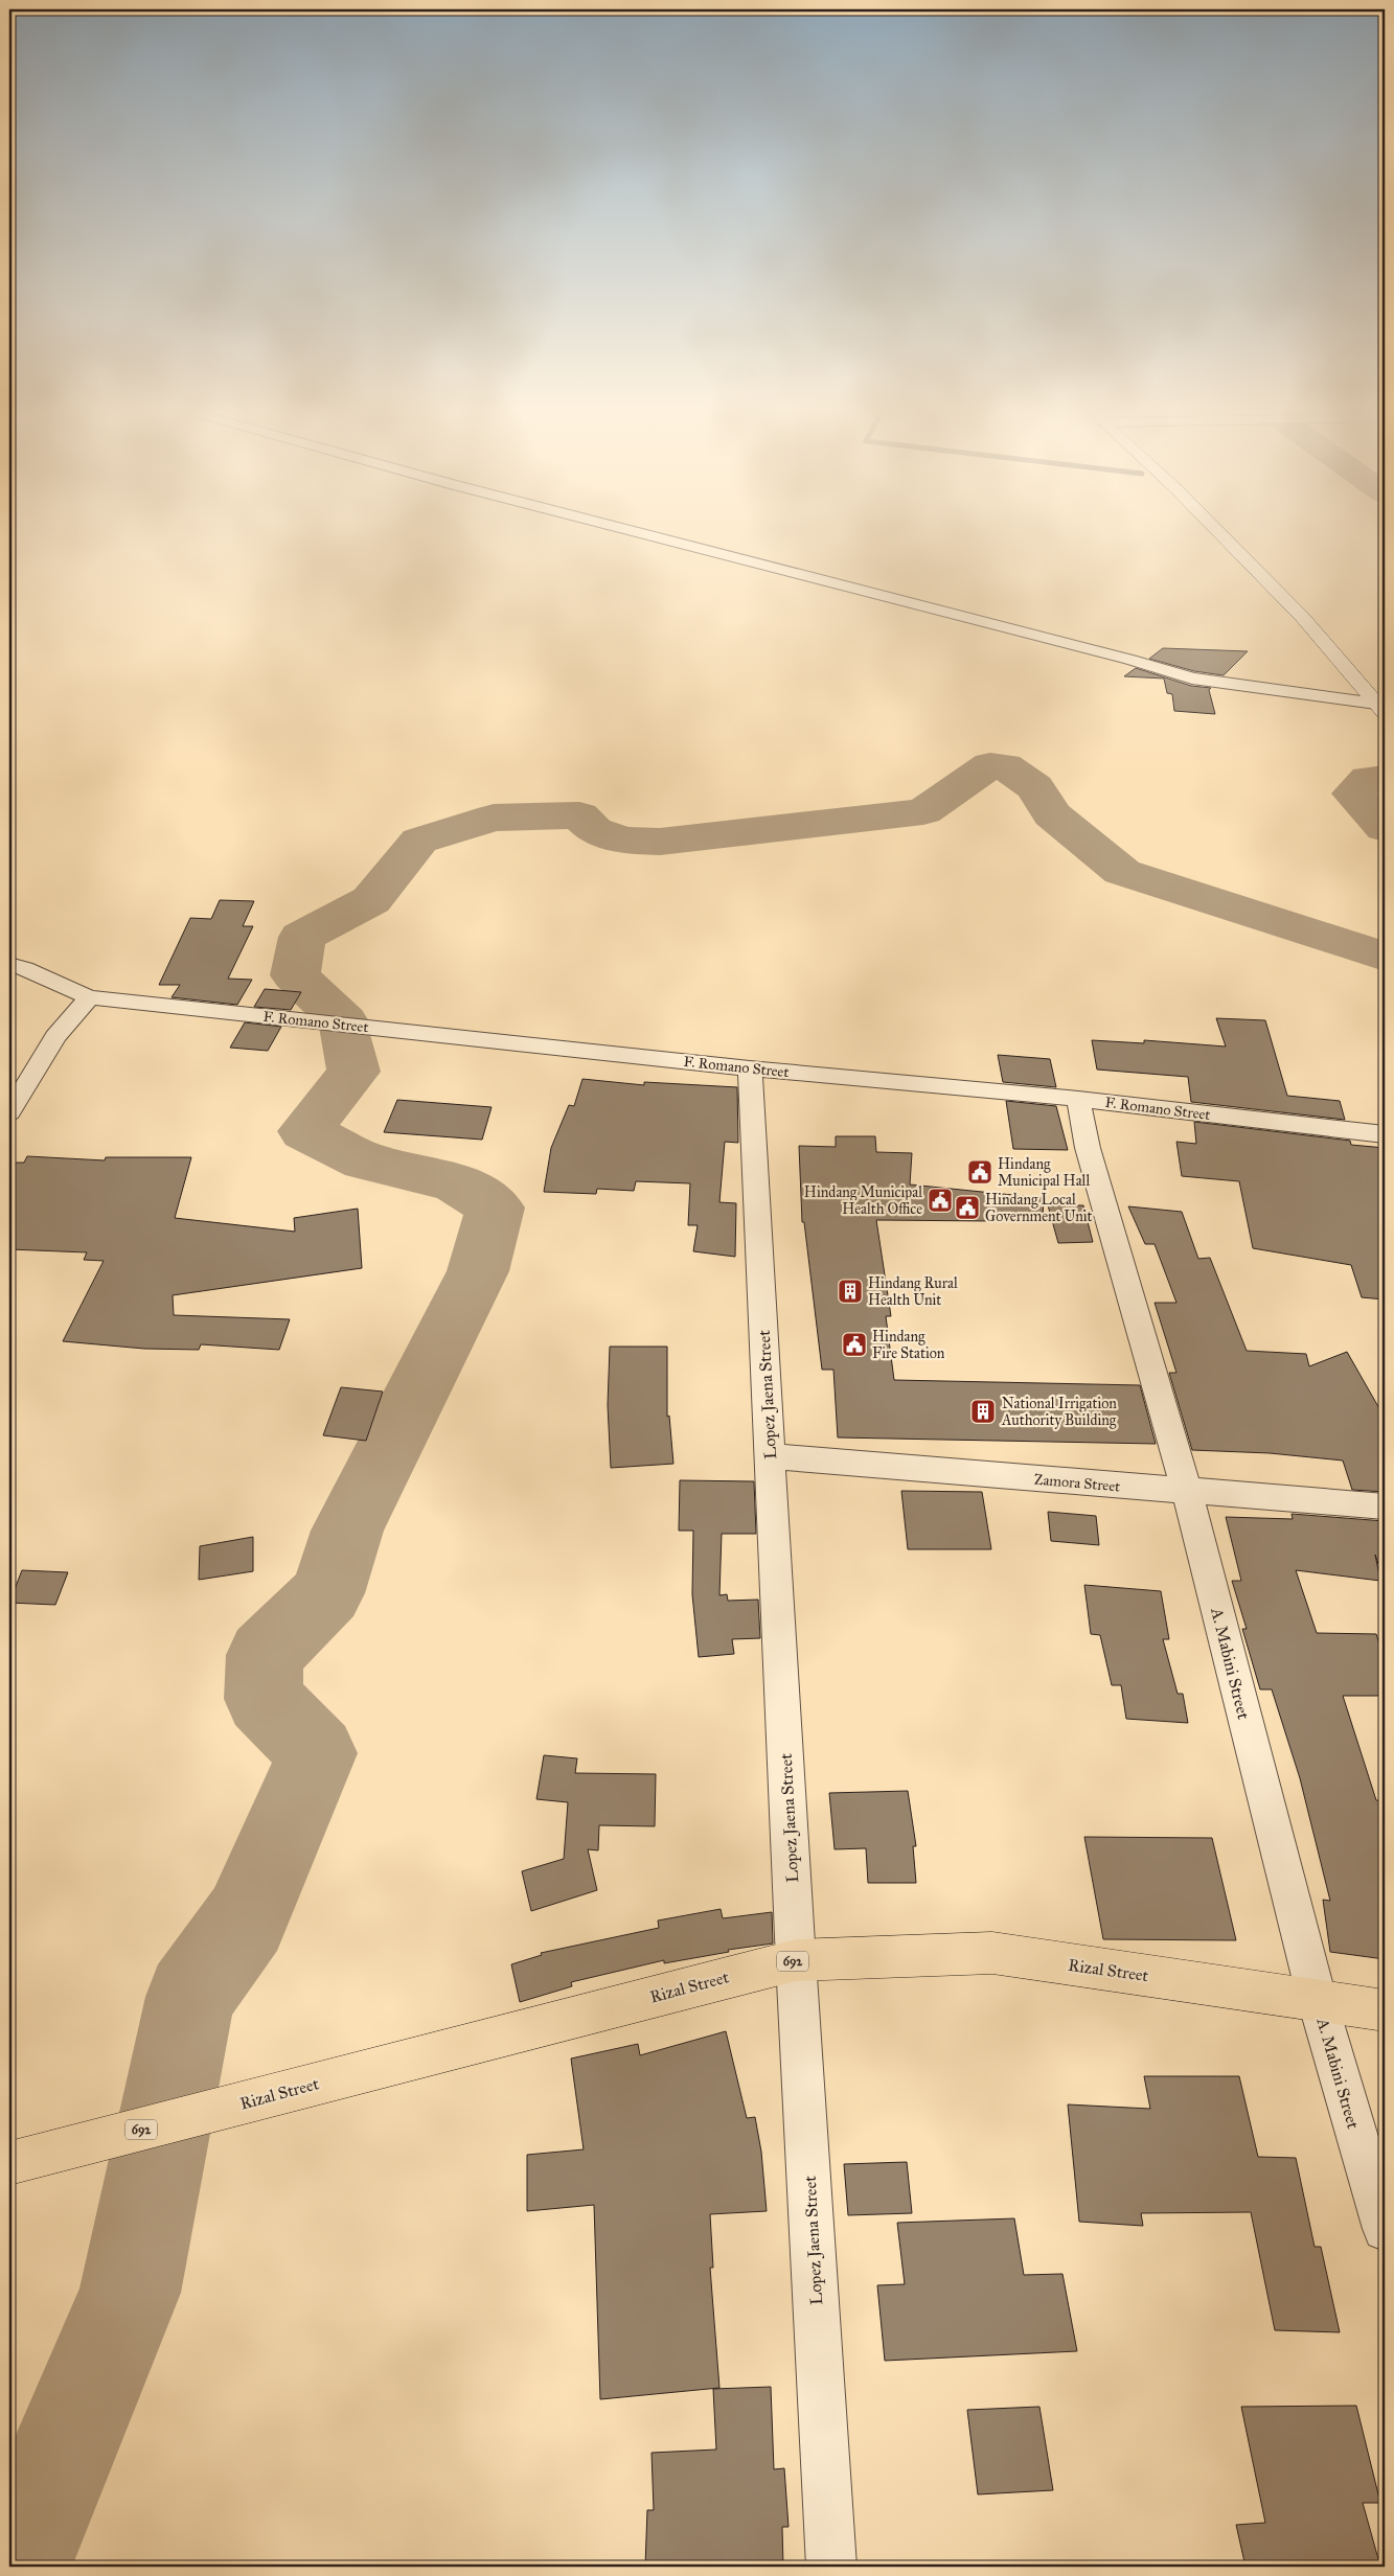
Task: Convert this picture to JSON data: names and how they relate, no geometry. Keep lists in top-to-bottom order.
{
  "streets": {
    "main road": ["692", "Rizal Street"],
    "street": [
      "F. Romano Street",
      "Lopez Jaena Street",
      "Zamora Street",
      "A. Mabini Street"
    ]
  },
  "crossings": [
    ["F. Romano Street", "Lopez Jaena Street"],
    ["F. Romano Street", "A. Mabini Street"],
    ["Lopez Jaena Street", "Zamora Street"],
    ["Lopez Jaena Street", "Rizal Street"],
    ["Zamora Street", "A. Mabini Street"],
    ["A. Mabini Street", "Rizal Street"]
  ],
  "places": {
    "public building": [
      "Hindang Municipal Hall",
      "Hindang Municipal Health Office",
      "Hindang Local Government Unit",
      "Hindang Fire Station"
    ],
    "building": ["Hindang Rural Health Unit", "National Irrigation Authority Building"]
  }
}
